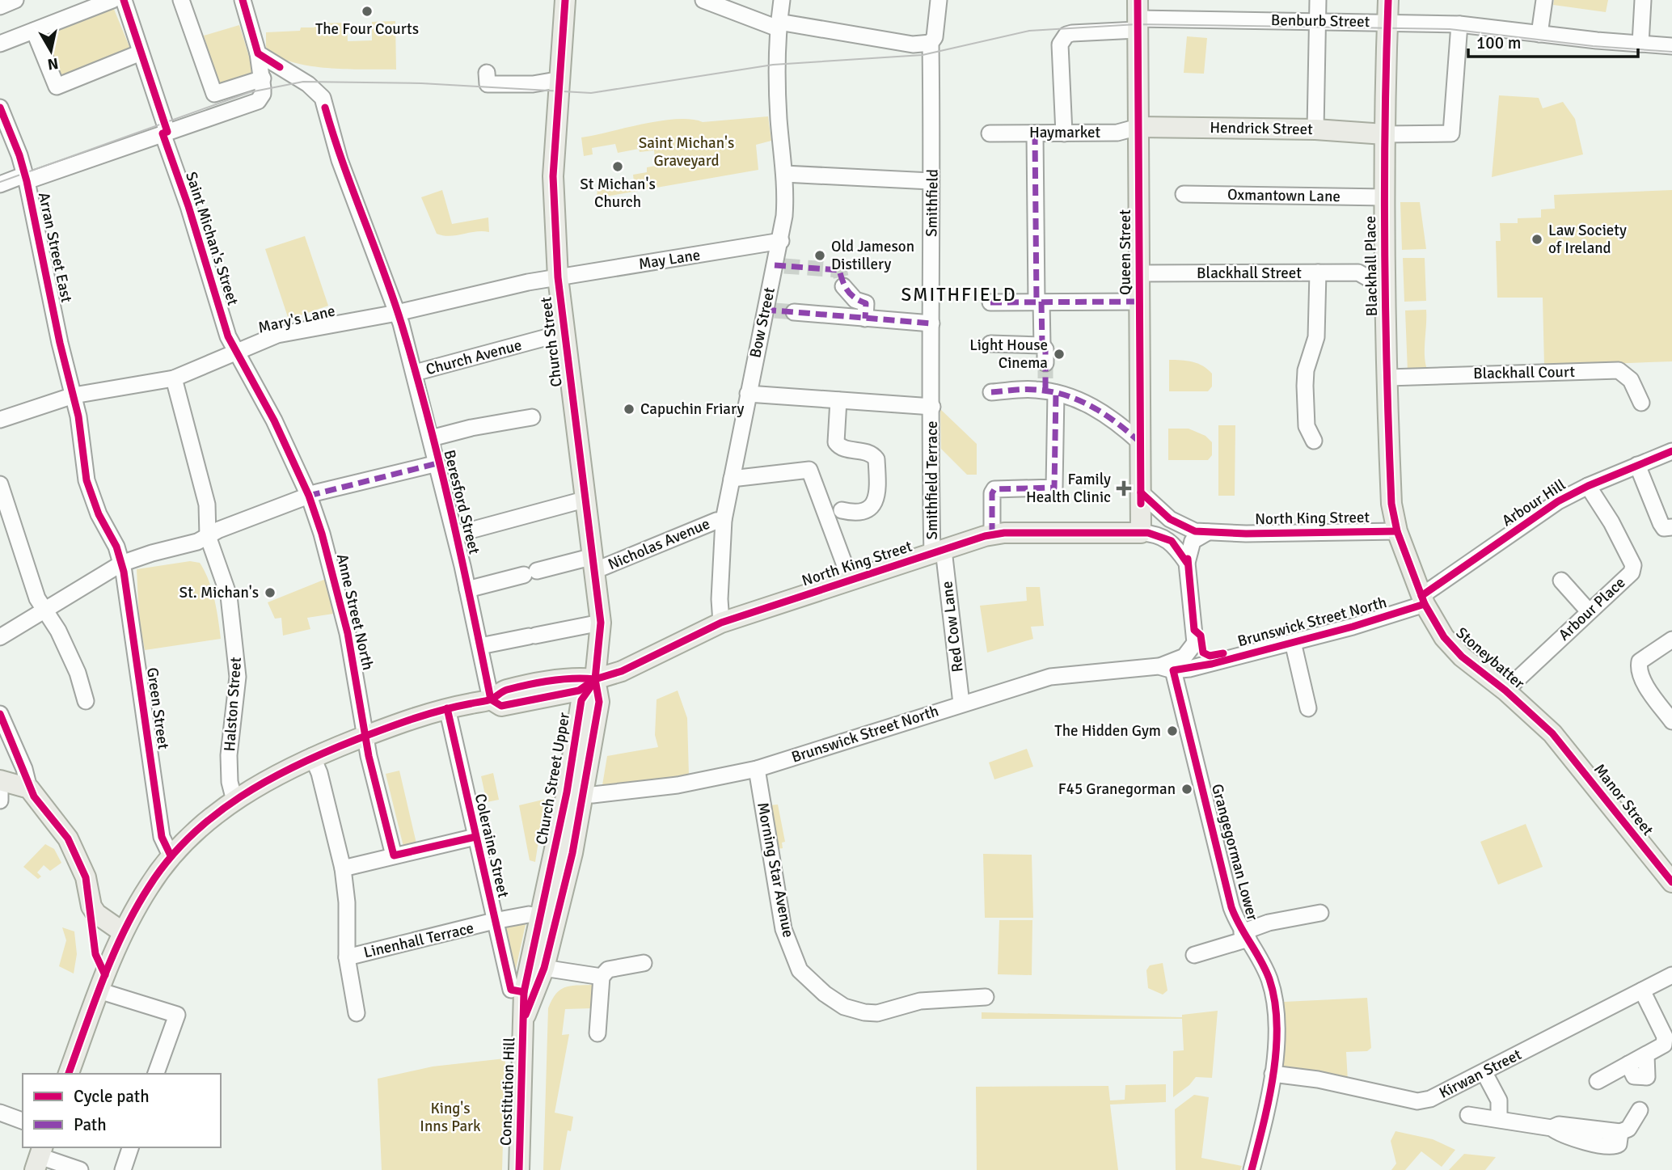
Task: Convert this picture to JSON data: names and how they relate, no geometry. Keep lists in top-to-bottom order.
{
  "streets": {
    "main road": [
      "Hendrick Street",
      "Queen Street",
      "Blackhall Place",
      "Church Street",
      "North King Street",
      "Stoneybatter",
      "Church Street Upper",
      "Manor Street",
      "Constitution Hill"
    ],
    "street": [
      "Benburb Street",
      "Haymarket",
      "Oxmantown Lane",
      "Smithfield",
      "Saint Michan's Street",
      "Arran Street East",
      "May Lane",
      "Blackhall Street",
      "Mary's Lane",
      "Bow Street",
      "Church Avenue",
      "Blackhall Court",
      "Smithfield Terrace",
      "Beresford Street",
      "Arbour Hill",
      "Nicholas Avenue",
      "Arbour Place",
      "Anne Street North",
      "Brunswick Street North",
      "Red Cow Lane",
      "Halston Street",
      "Green Street",
      "Coleraine Street",
      "Grangegorman Lower",
      "Morning Star Avenue",
      "Linenhall Terrace",
      "Kirwan Street"
    ]
  },
  "crossings": [
    ["Benburb Street", "Haymarket"],
    ["Benburb Street", "Queen Street"],
    ["Benburb Street", "Blackhall Place"],
    ["Hendrick Street", "Haymarket"],
    ["Hendrick Street", "Queen Street"],
    ["Hendrick Street", "Blackhall Place"],
    ["Haymarket", "Queen Street"],
    ["Oxmantown Lane", "Blackhall Place"],
    ["Smithfield", "Smithfield Terrace"],
    ["Saint Michan's Street", "Mary's Lane"],
    ["Saint Michan's Street", "Anne Street North"],
    ["Arran Street East", "Mary's Lane"],
    ["Arran Street East", "Green Street"],
    ["Queen Street", "Blackhall Street"],
    ["Queen Street", "North King Street"],
    ["May Lane", "Mary's Lane"],
    ["May Lane", "Bow Street"],
    ["May Lane", "Church Street"],
    ["Blackhall Place", "Blackhall Street"],
    ["Blackhall Place", "Blackhall Court"],
    ["Blackhall Place", "North King Street"],
    ["Blackhall Place", "Stoneybatter"],
    ["Mary's Lane", "Church Street"],
    ["Mary's Lane", "Beresford Street"],
    ["Mary's Lane", "Halston Street"],
    ["Bow Street", "North King Street"],
    ["Bow Street", "Nicholas Avenue"],
    ["Church Street", "Church Avenue"],
    ["Church Street", "North King Street"],
    ["Church Street", "Nicholas Avenue"],
    ["Church Street", "Church Street Upper"],
    ["Church Avenue", "Beresford Street"],
    ["Smithfield Terrace", "North King Street"],
    ["Smithfield Terrace", "Red Cow Lane"],
    ["Beresford Street", "North King Street"],
    ["Beresford Street", "Nicholas Avenue"],
    ["Arbour Hill", "Arbour Place"],
    ["Arbour Hill", "Brunswick Street North"],
    ["Arbour Hill", "Stoneybatter"],
    ["North King Street", "Anne Street North"],
    ["North King Street", "Red Cow Lane"],
    ["North King Street", "Stoneybatter"],
    ["North King Street", "Halston Street"],
    ["North King Street", "Green Street"],
    ["North King Street", "Church Street Upper"],
    ["North King Street", "Coleraine Street"],
    ["Arbour Place", "Stoneybatter"],
    ["Brunswick Street North", "Red Cow Lane"],
    ["Brunswick Street North", "Stoneybatter"],
    ["Brunswick Street North", "Church Street Upper"],
    ["Brunswick Street North", "Grangegorman Lower"],
    ["Brunswick Street North", "Morning Star Avenue"],
    ["Stoneybatter", "Manor Street"],
    ["Church Street Upper", "Linenhall Terrace"],
    ["Church Street Upper", "Constitution Hill"],
    ["Coleraine Street", "Linenhall Terrace"],
    ["Grangegorman Lower", "Kirwan Street"]
  ],
  "districts": ["SMITHFIELD"],
  "parks": ["Saint Michan's Graveyard", "King's Inns Park"],
  "places": {
    "other": [
      "The Four Courts",
      "St Michan's Church",
      "Law Society of Ireland",
      "Old Jameson Distillery",
      "Light House Cinema",
      "Capuchin Friary",
      "St. Michan's",
      "The Hidden Gym",
      "F45 Granegorman"
    ],
    "health": ["Family Health Clinic"]
  },
  "legend": ["Cycle path", "Path"],
  "scale_bar": "100 m",
  "north": "bottom"
}
